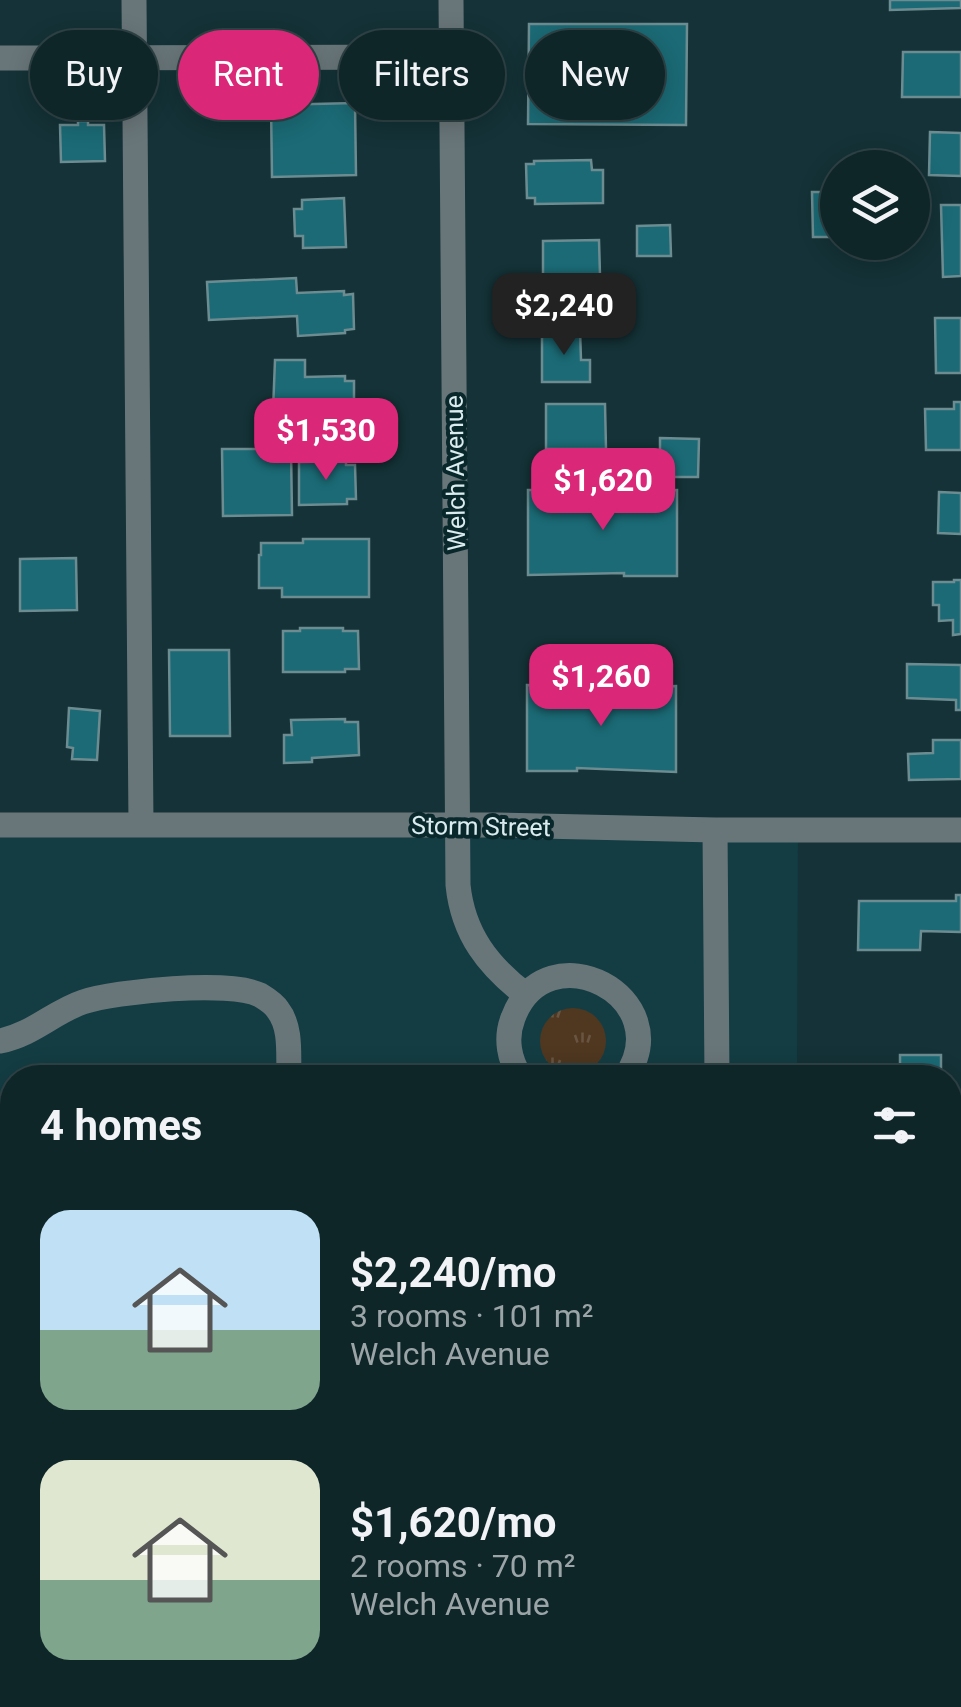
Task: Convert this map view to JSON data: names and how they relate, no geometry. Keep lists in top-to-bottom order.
{
  "streets": {
    "street": ["Welch Avenue", "Storm Street"]
  },
  "crossings": [
    ["Welch Avenue", "Storm Street"]
  ],
  "page": {
    "chip": [
      "Buy",
      "Rent",
      "Filters",
      "New"
    ],
    "price": [
      "$2,240",
      "$1,530",
      "$1,620",
      "$1,260"
    ],
    "heading": "4 homes",
    "list": [
      {
        "name": "$2,240/mo",
        "note": "3 rooms · 101 m² · Welch Avenue"
      },
      {
        "name": "$1,620/mo",
        "note": "2 rooms · 70 m² · Welch Avenue"
      }
    ]
  }
}
